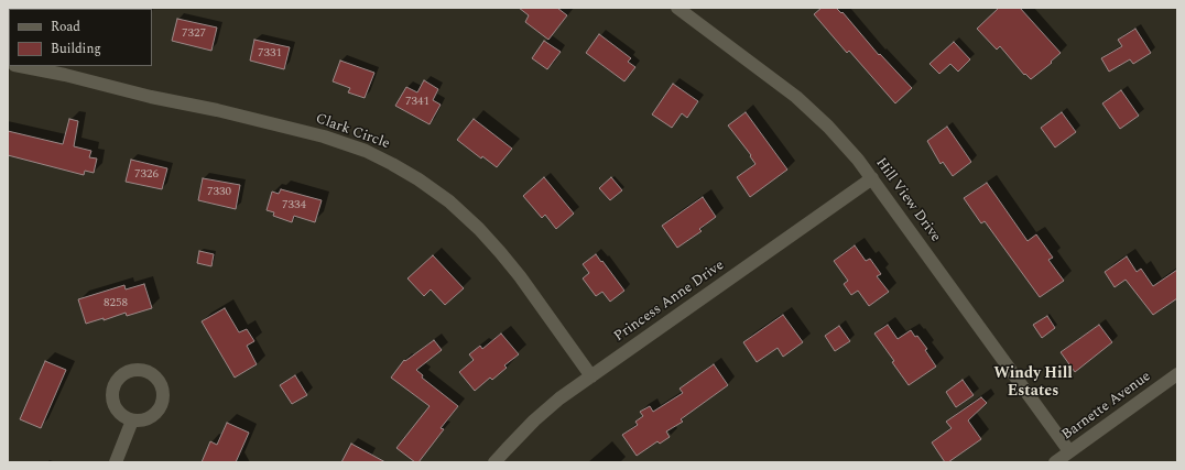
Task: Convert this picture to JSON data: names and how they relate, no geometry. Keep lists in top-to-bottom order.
{
  "streets": {
    "street": [
      "Clark Circle",
      "Hill View Drive",
      "Princess Anne Drive",
      "Barnette Avenue"
    ]
  },
  "crossings": [
    ["Clark Circle", "Princess Anne Drive"],
    ["Hill View Drive", "Princess Anne Drive"],
    ["Hill View Drive", "Barnette Avenue"]
  ],
  "districts": ["Windy Hill Estates"],
  "house_numbers": [
    "7327",
    "7331",
    "7341",
    "7326",
    "7330",
    "7334",
    "8258"
  ],
  "legend": ["Road", "Building"]
}
